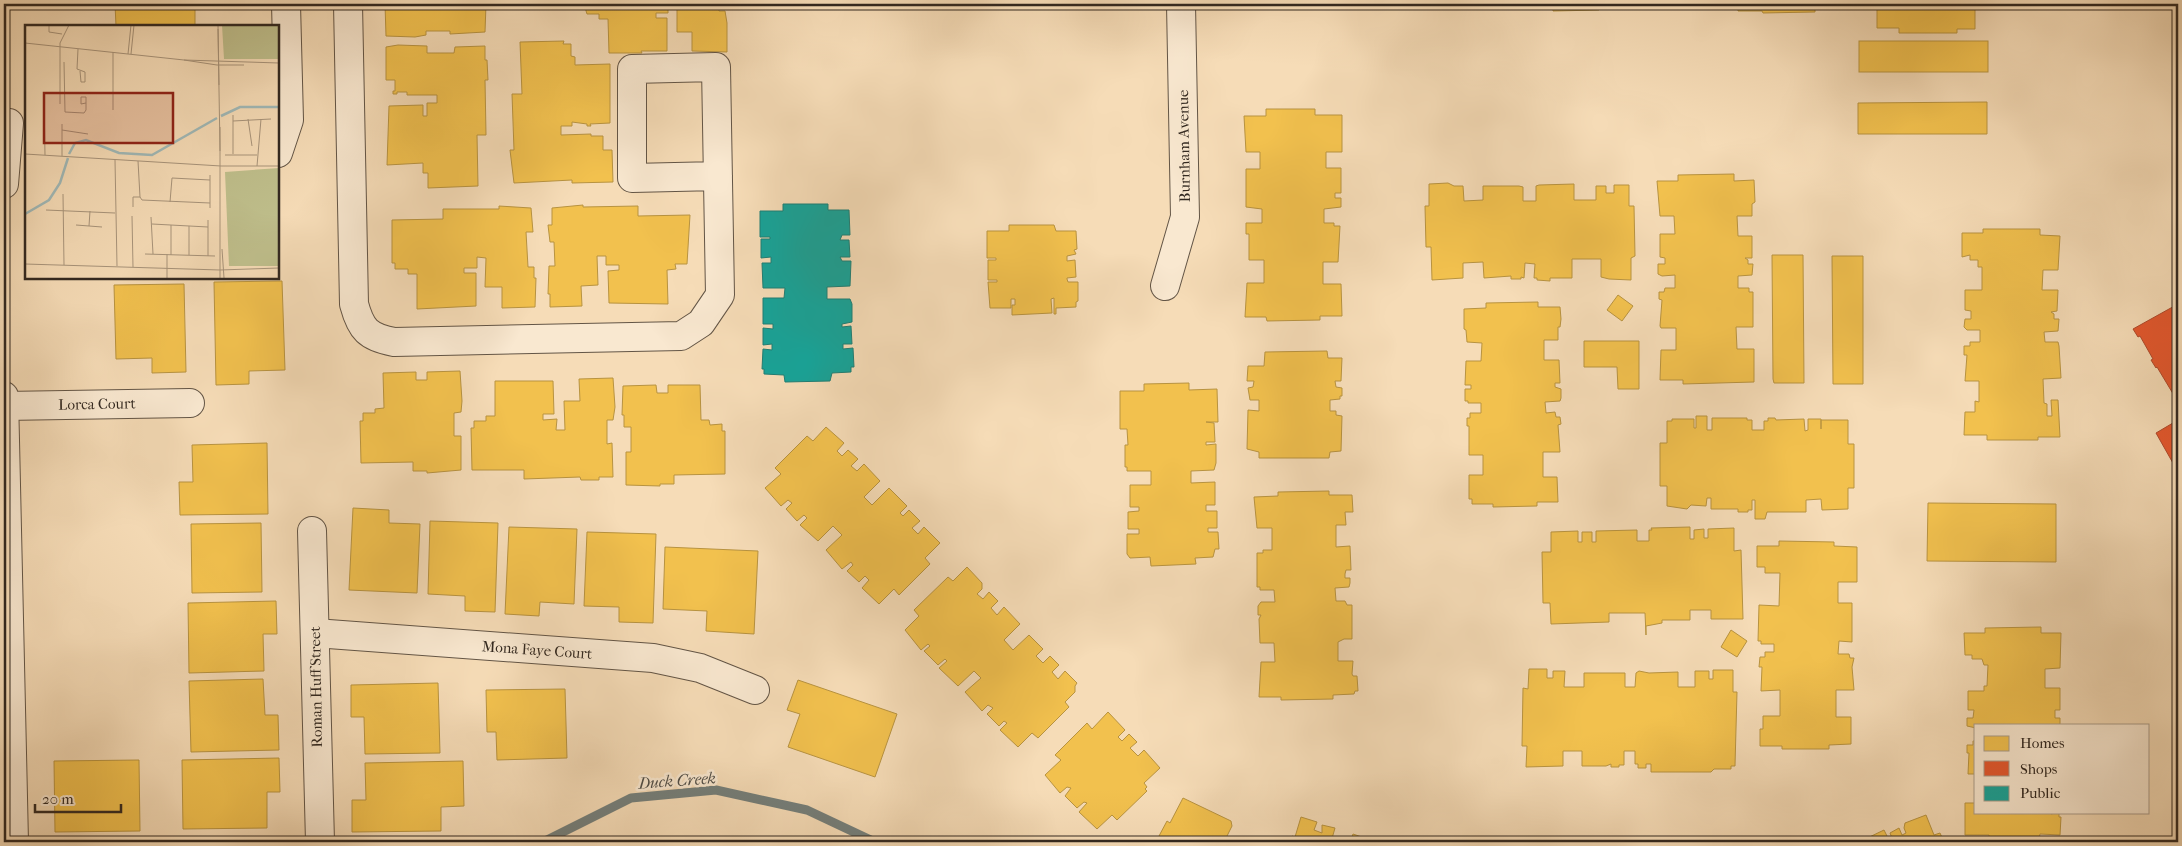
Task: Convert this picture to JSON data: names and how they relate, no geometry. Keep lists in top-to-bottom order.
{
  "streets": {
    "street": [
      "Burnham Avenue",
      "Lorca Court",
      "Mona Faye Court",
      "Roman Huff Street"
    ]
  },
  "crossings": [
    ["Mona Faye Court", "Roman Huff Street"]
  ],
  "water": ["Duck Creek"],
  "legend": ["Homes", "Shops", "Public"],
  "scale_bar": "20 m"
}
